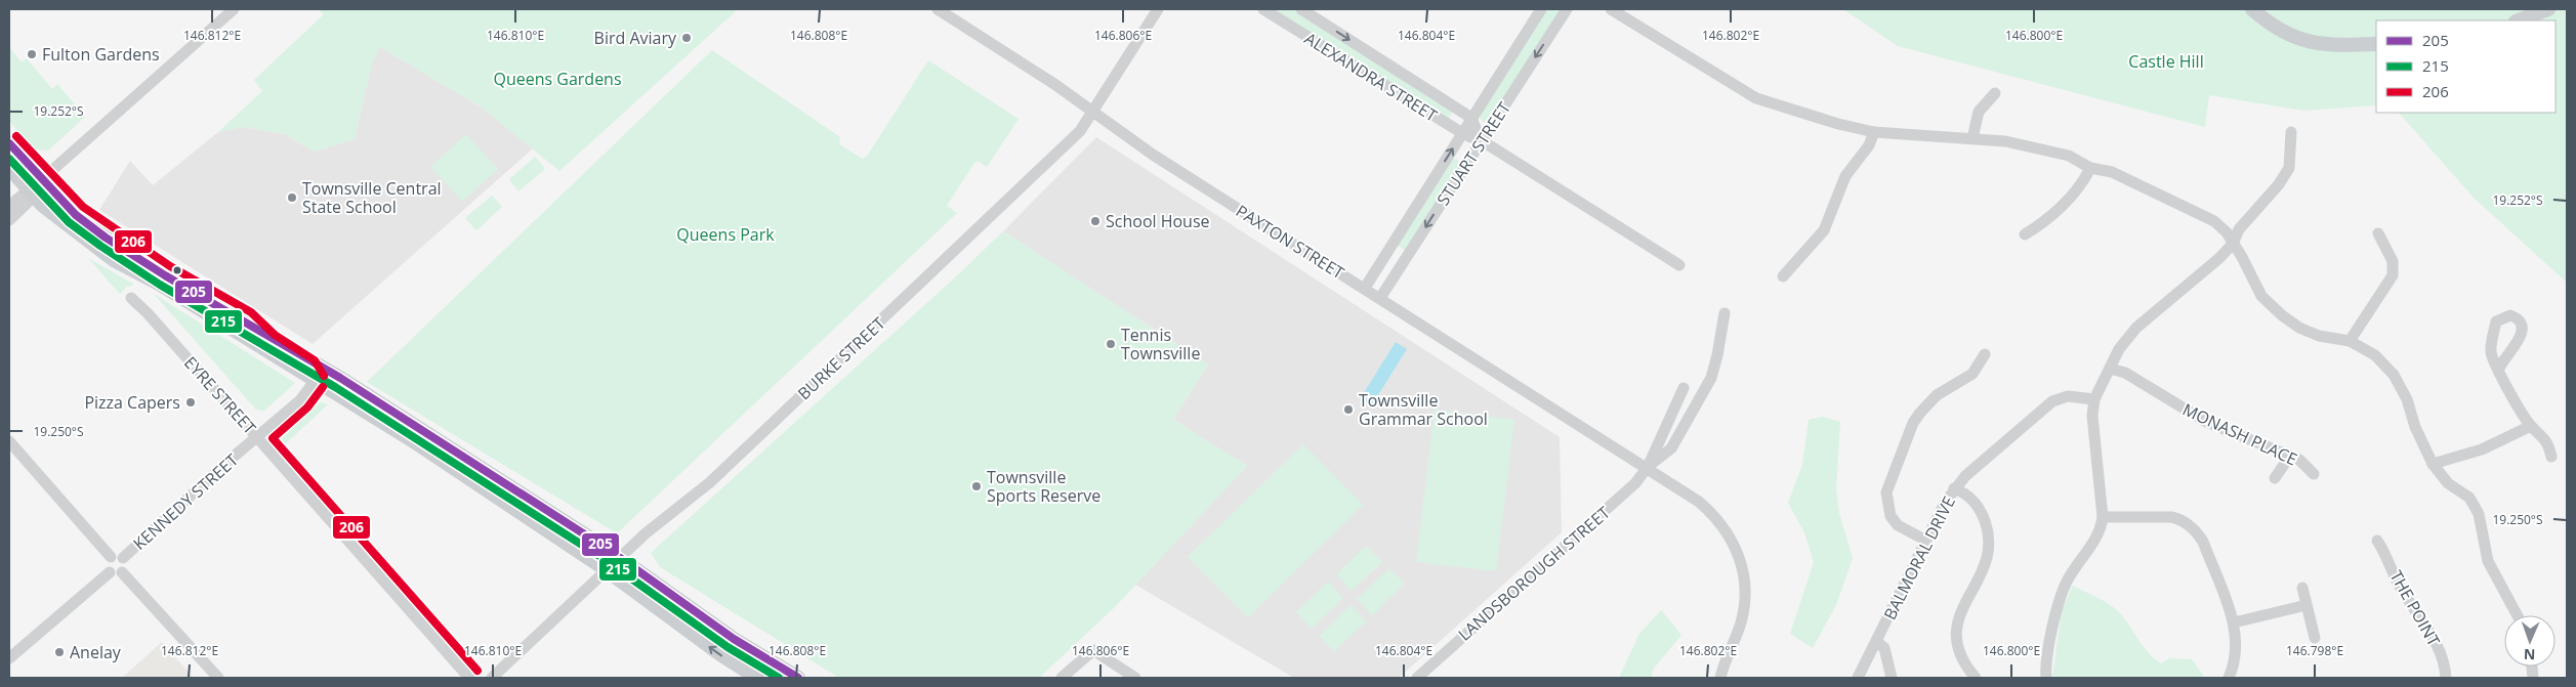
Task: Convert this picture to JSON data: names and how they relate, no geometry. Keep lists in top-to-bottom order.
{
  "streets": {
    "street": [
      "ALEXANDRA STREET",
      "STUART STREET",
      "PAXTON STREET",
      "BURKE STREET",
      "EYRE STREET",
      "MONASH PLACE",
      "KENNEDY STREET",
      "BALMORAL DRIVE",
      "LANDSBOROUGH STREET",
      "THE POINT"
    ]
  },
  "crossings": [
    ["ALEXANDRA STREET", "STUART STREET"],
    ["STUART STREET", "PAXTON STREET"],
    ["PAXTON STREET", "BURKE STREET"],
    ["PAXTON STREET", "LANDSBOROUGH STREET"],
    ["EYRE STREET", "KENNEDY STREET"]
  ],
  "parks": ["Castle Hill", "Queens Gardens", "Queens Park"],
  "places": [
    "Bird Aviary",
    "Fulton Gardens",
    "Townsville Central State School",
    "School House",
    "Tennis Townsville",
    "Pizza Capers",
    "Townsville Grammar School",
    "Townsville Sports Reserve",
    "Anelay"
  ],
  "lines": ["transit line 206", "transit line 205", "transit line 215"],
  "legend": ["205", "215", "206"],
  "north": "bottom",
  "coordinates": [
    "146.812°E",
    "146.810°E",
    "146.808°E",
    "146.806°E",
    "146.804°E",
    "146.802°E",
    "146.800°E",
    "19.252°S",
    "19.250°S",
    "146.798°E"
  ]
}
